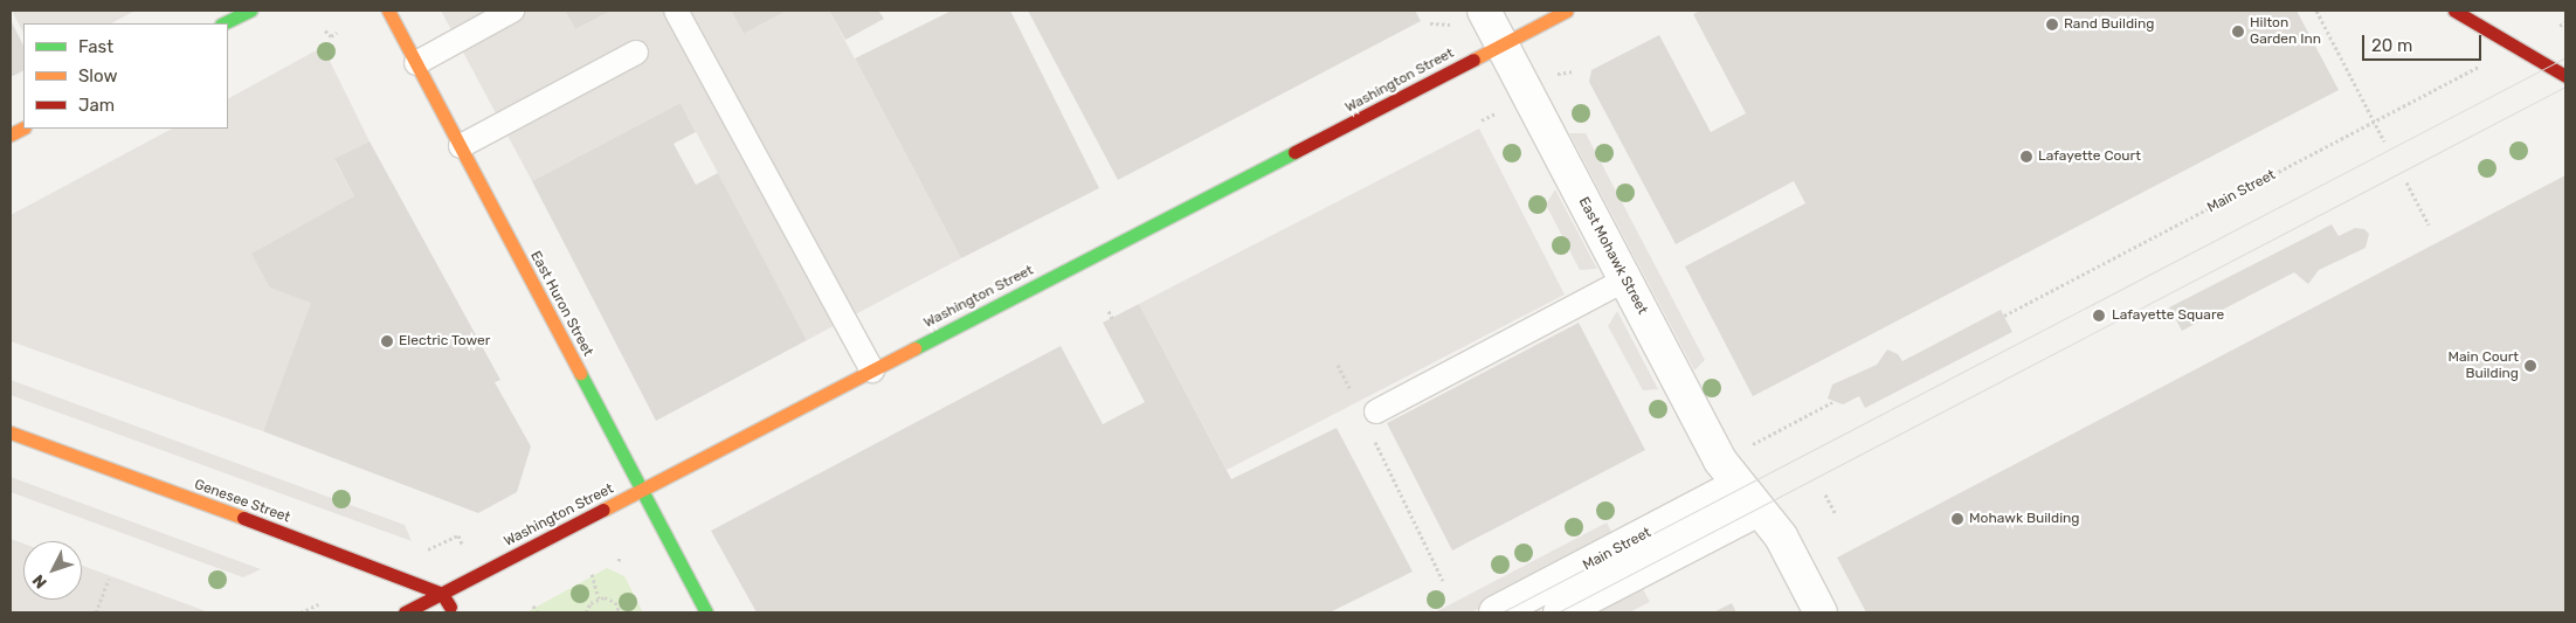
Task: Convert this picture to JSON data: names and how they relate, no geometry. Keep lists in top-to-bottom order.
{
  "streets": {
    "street": [
      "Washington Street",
      "Main Street",
      "East Mohawk Street",
      "East Huron Street",
      "Genesee Street"
    ]
  },
  "crossings": [
    ["Washington Street", "East Mohawk Street"],
    ["Washington Street", "East Huron Street"],
    ["Washington Street", "Genesee Street"],
    ["Main Street", "East Mohawk Street"]
  ],
  "places": [
    "Rand Building",
    "Hilton Garden Inn",
    "Lafayette Court",
    "Lafayette Square",
    "Electric Tower",
    "Main Court Building",
    "Mohawk Building"
  ],
  "legend": ["Fast", "Slow", "Jam"],
  "scale_bar": "20 m",
  "north": "bottom left"
}
